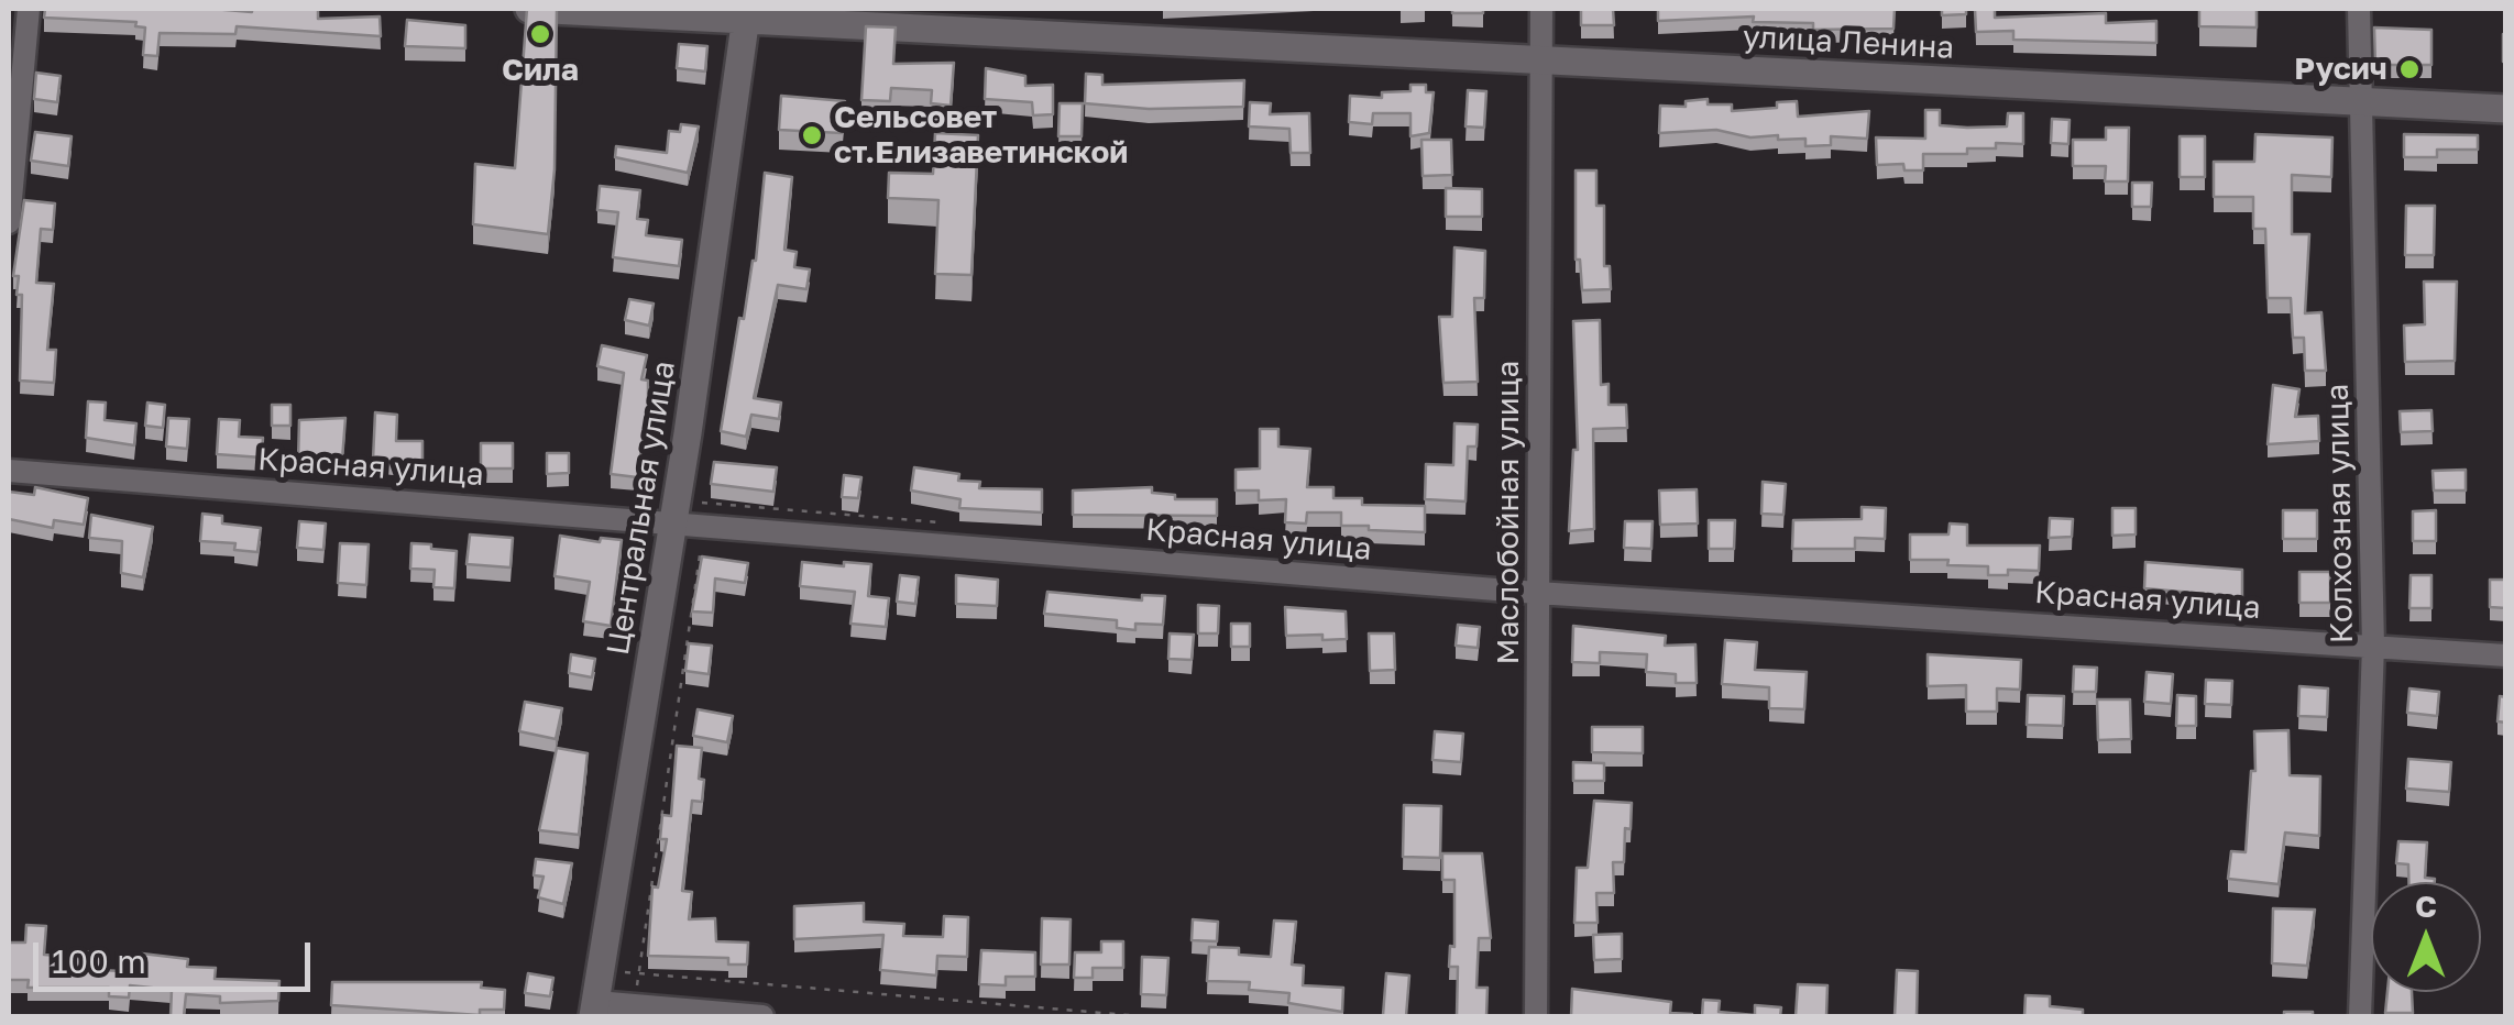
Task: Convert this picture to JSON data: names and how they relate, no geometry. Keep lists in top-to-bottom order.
{
  "streets": {
    "street": [
      "улица Ленина",
      "Красная улица",
      "Центральная улица",
      "Маслобойная улица",
      "Колхозная улица"
    ]
  },
  "crossings": [
    ["улица Ленина", "Центральная улица"],
    ["улица Ленина", "Маслобойная улица"],
    ["улица Ленина", "Колхозная улица"],
    ["Красная улица", "Центральная улица"],
    ["Красная улица", "Маслобойная улица"],
    ["Красная улица", "Колхозная улица"]
  ],
  "places": ["Сила", "Русич", "Сельсовет ст.Елизаветинской"],
  "scale_bar": "100 m",
  "north": "top"
}
